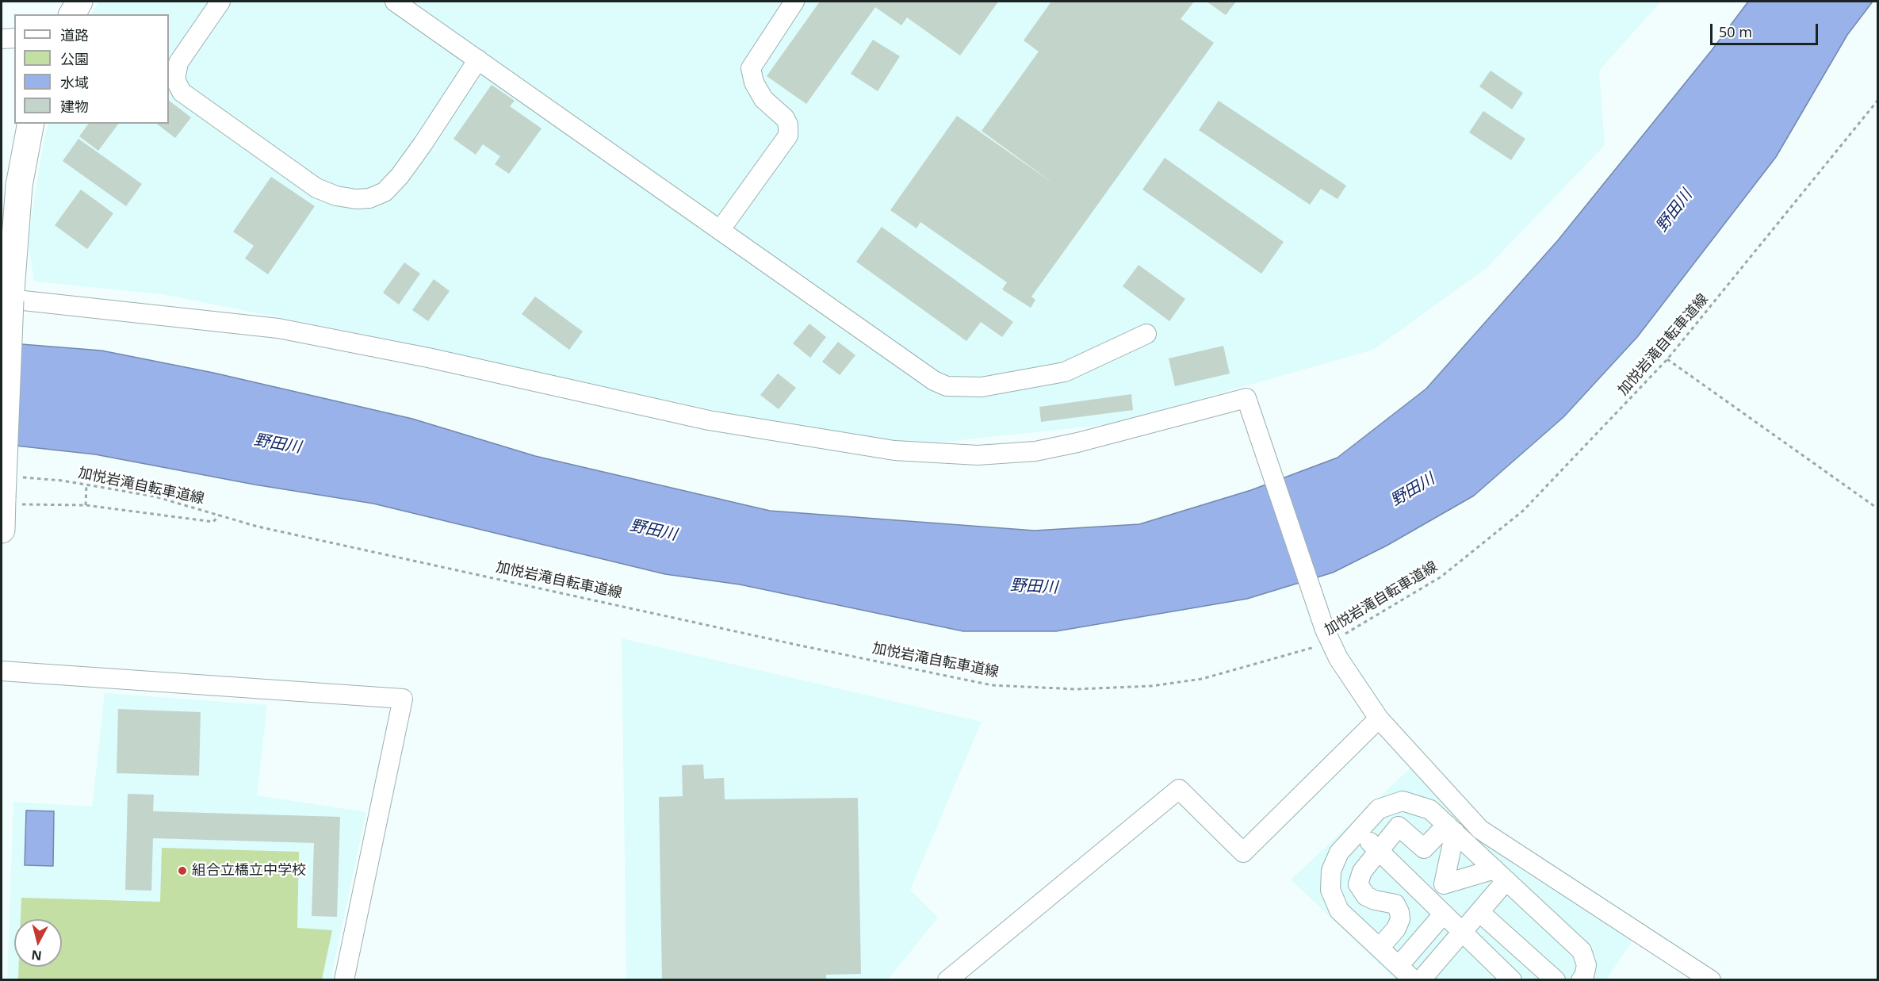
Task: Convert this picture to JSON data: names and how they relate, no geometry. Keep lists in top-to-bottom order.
{
  "streets": {
    "path": ["加悦岩滝自転車道線"]
  },
  "water": ["野田川"],
  "places": ["組合立橋立中学校"],
  "legend": [
    "道路",
    "公園",
    "水域",
    "建物"
  ],
  "scale_bar": "50 m",
  "north": "bottom"
}
